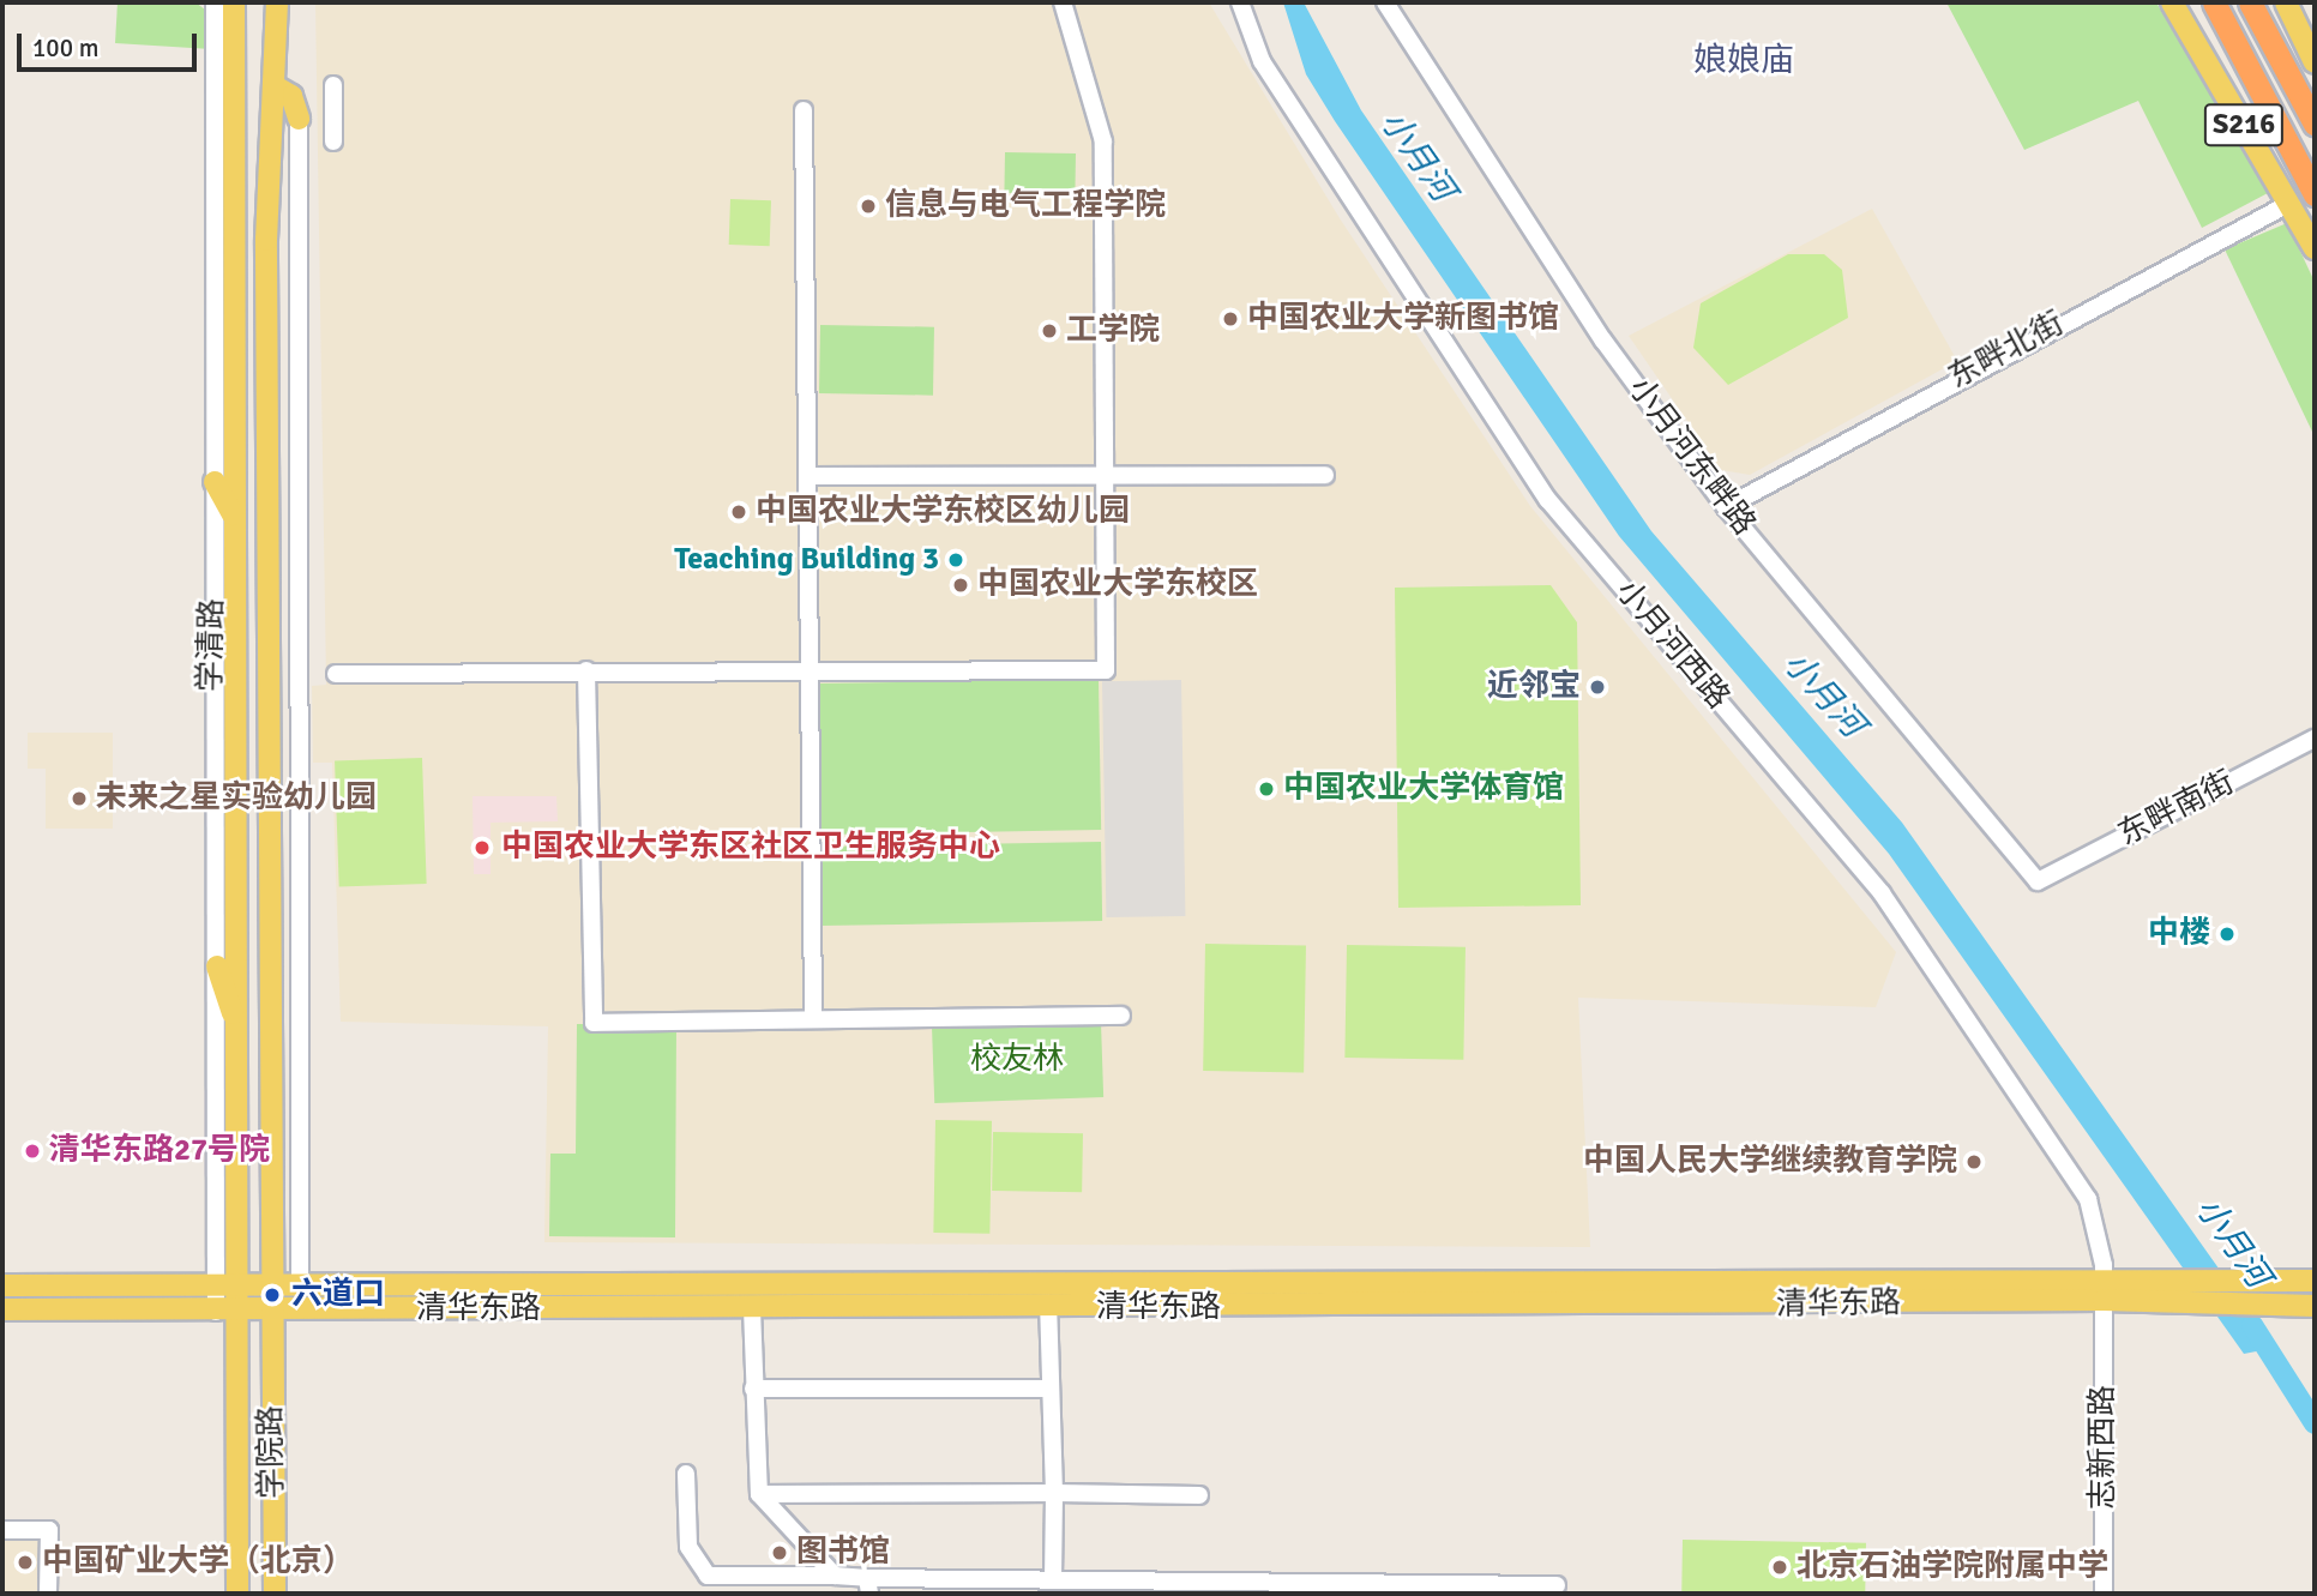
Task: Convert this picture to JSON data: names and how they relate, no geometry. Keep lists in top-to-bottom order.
{
  "streets": {
    "main road": [
      "S216",
      "学清路",
      "清华东路",
      "学院路"
    ],
    "street": [
      "东畔北街",
      "小月河东畔路",
      "小月河西路",
      "东畔南街",
      "志新西路"
    ]
  },
  "crossings": [
    ["S216", "东畔北街"],
    ["东畔北街", "小月河东畔路"],
    ["小月河东畔路", "东畔南街"],
    ["学清路", "清华东路"],
    ["学清路", "学院路"],
    ["小月河西路", "清华东路"],
    ["小月河西路", "志新西路"],
    ["清华东路", "志新西路"],
    ["清华东路", "学院路"]
  ],
  "districts": ["娘娘庙"],
  "water": ["小月河"],
  "parks": ["校友林"],
  "places": [
    "信息与电气工程学院",
    "中国农业大学新图书馆",
    "工学院",
    "中国农业大学东校区幼儿园",
    "Teaching Building 3",
    "中国农业大学东校区",
    "近邻宝",
    "中国农业大学体育馆",
    "未来之星实验幼儿园",
    "中国农业大学东区社区卫生服务中心",
    "中楼",
    "清华东路27号院",
    "中国人民大学继续教育学院",
    "六道口",
    "图书馆",
    "中国矿业大学（北京）",
    "北京石油学院附属中学"
  ],
  "scale_bar": "100 m"
}
